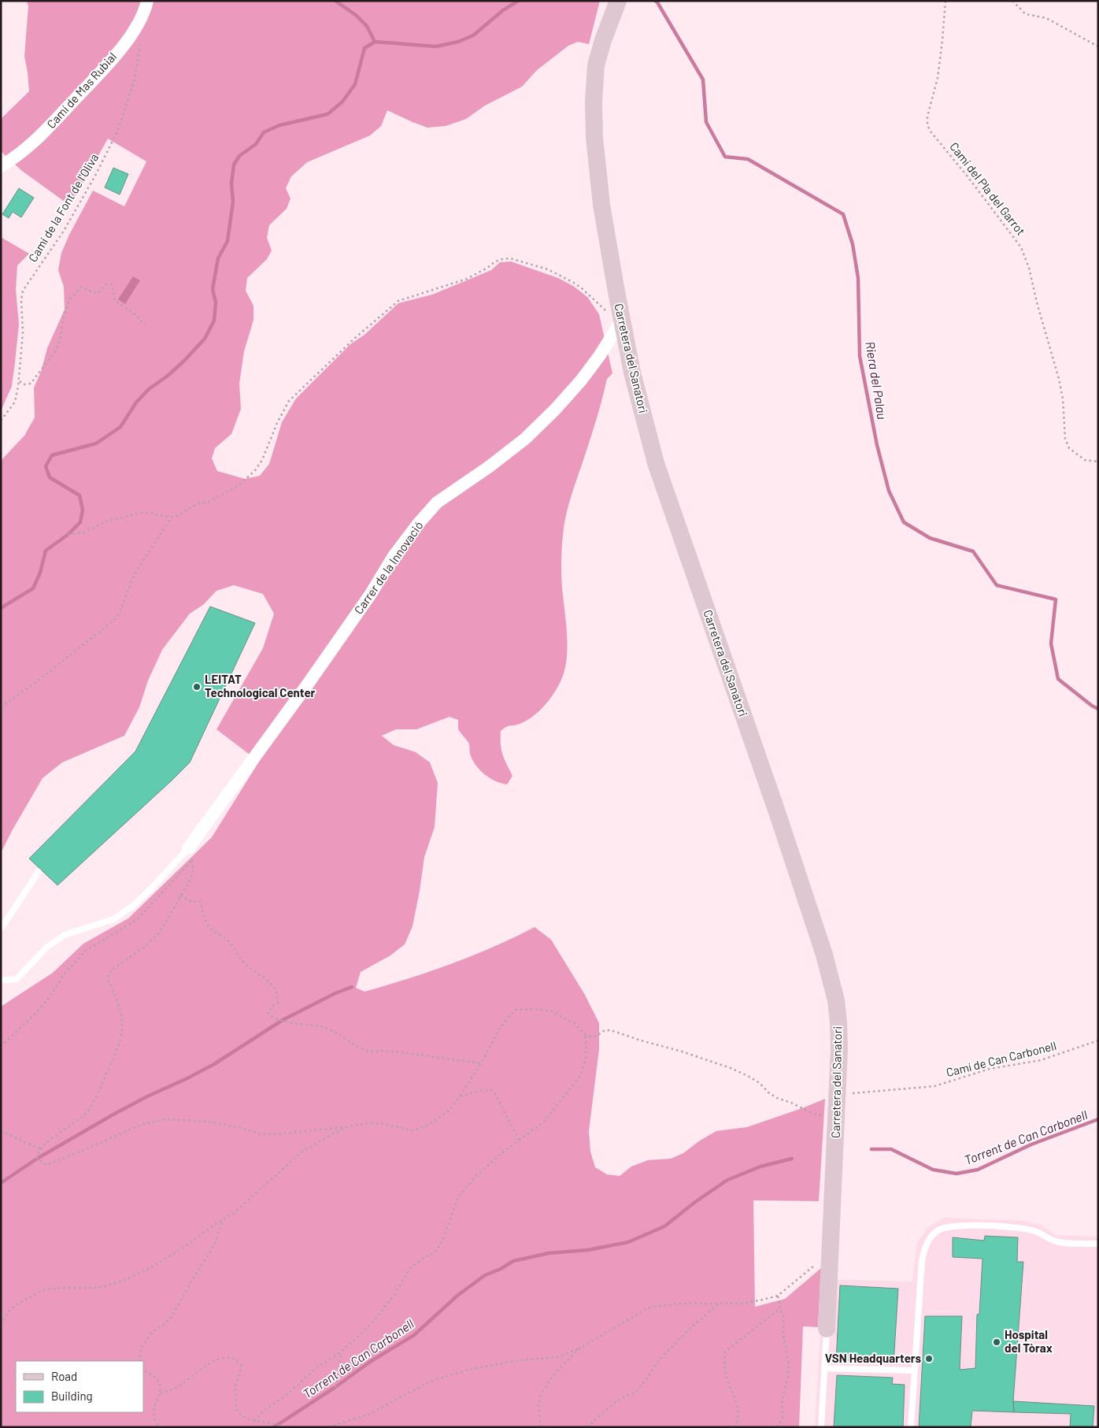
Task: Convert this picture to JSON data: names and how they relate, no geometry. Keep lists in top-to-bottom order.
{
  "streets": {
    "street": ["Camí de Mas Rubial", "Carretera del Sanatori", "Carrer de la Innovació"],
    "path": ["Camí del Pla del Garrot", "Camí de la Font de l'Oliva", "Camí de Can Carbonell"]
  },
  "crossings": [
    ["Camí de Mas Rubial", "Camí de la Font de l'Oliva"],
    ["Carretera del Sanatori", "Carrer de la Innovació"],
    ["Carretera del Sanatori", "Camí de Can Carbonell"]
  ],
  "water": ["Riera del Palau", "Torrent de Can Carbonell"],
  "places": ["LEITAT Technological Center", "Hospital del Tòrax", "VSN Headquarters"],
  "legend": ["Road", "Building"]
}
